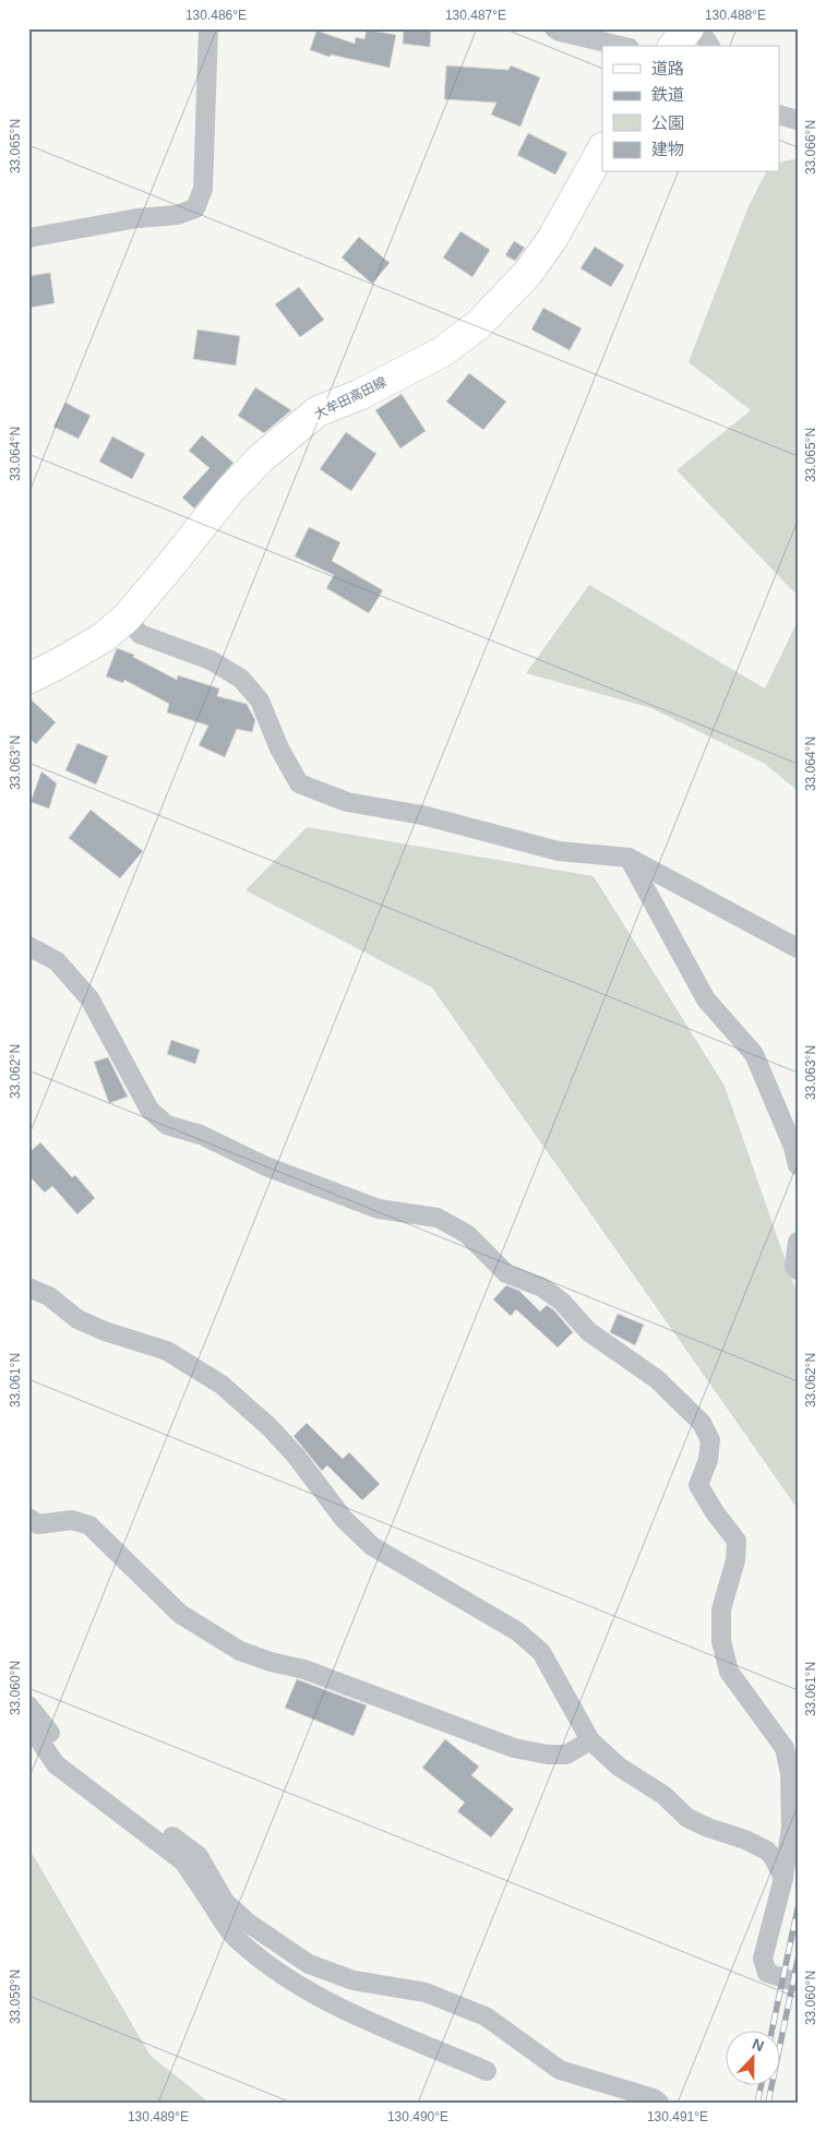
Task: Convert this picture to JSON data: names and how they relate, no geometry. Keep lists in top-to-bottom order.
{
  "streets": {
    "main road": ["大牟田高田線"]
  },
  "legend": [
    "道路",
    "鉄道",
    "公園",
    "建物"
  ],
  "north": "top",
  "coordinates": [
    "130.486°E",
    "130.487°E",
    "130.488°E",
    "33.065°N",
    "33.066°N",
    "33.064°N",
    "33.063°N",
    "33.062°N",
    "33.061°N",
    "33.060°N",
    "33.059°N",
    "130.489°E",
    "130.490°E",
    "130.491°E"
  ]
}
